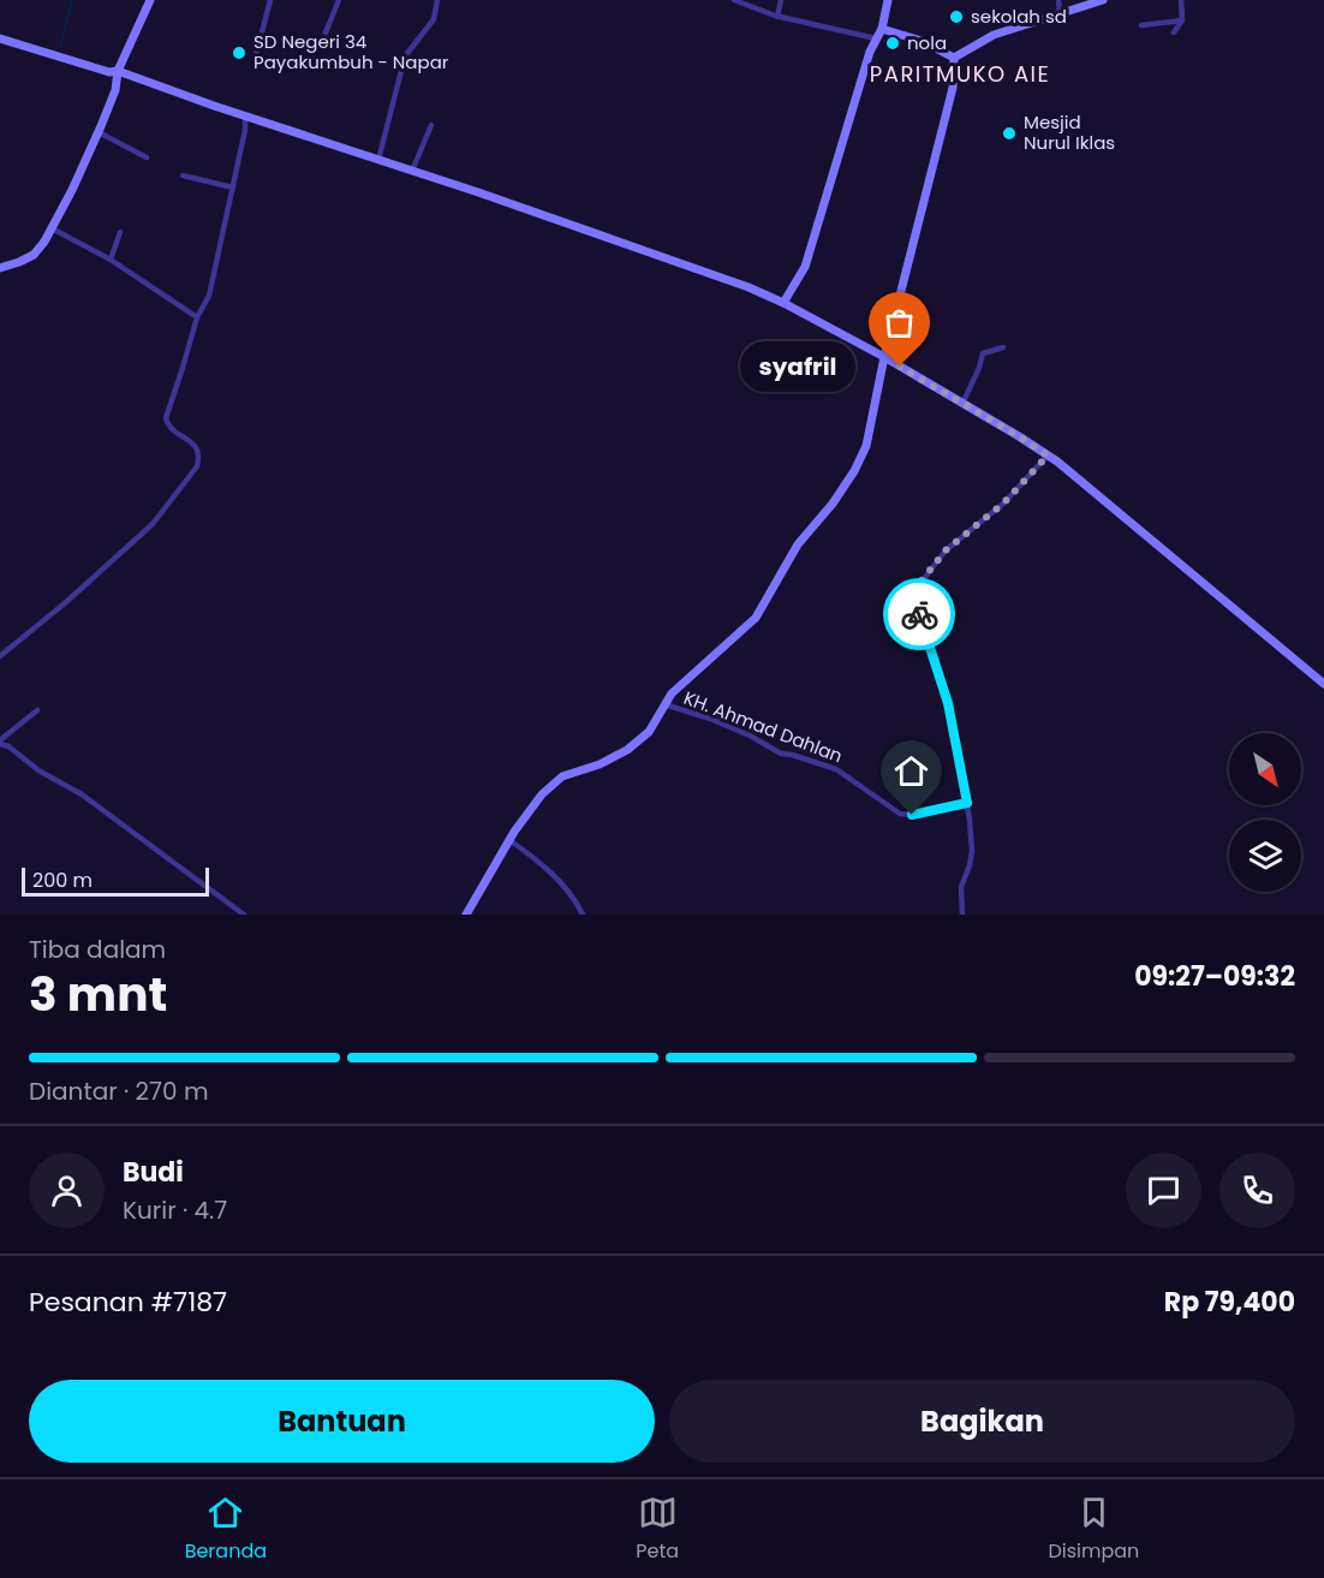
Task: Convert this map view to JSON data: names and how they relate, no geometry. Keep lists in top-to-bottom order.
{
  "streets": {
    "street": ["KH. Ahmad Dahlan"]
  },
  "districts": ["PARITMUKO AIE"],
  "places": [
    "sekolah sd",
    "nola",
    "SD Negeri 34 Payakumbuh - Napar",
    "Mesjid Nurul Iklas",
    "syafril"
  ],
  "scale_bar": "200 m",
  "north": "bottom right",
  "page": {
    "bubble": "syafril",
    "scale": "200 m",
    "heading": ["3 mnt", "Tiba dalam", "09:27–09:32"],
    "panel": [
      "Budi",
      "Kurir · 4.7",
      "Pesanan #7187",
      "Rp 79,400"
    ],
    "bar": "Diantar · 270 m",
    "buttons": ["Bantuan", "Bagikan"],
    "tabs": ["Beranda", "Peta", "Disimpan"]
  }
}
